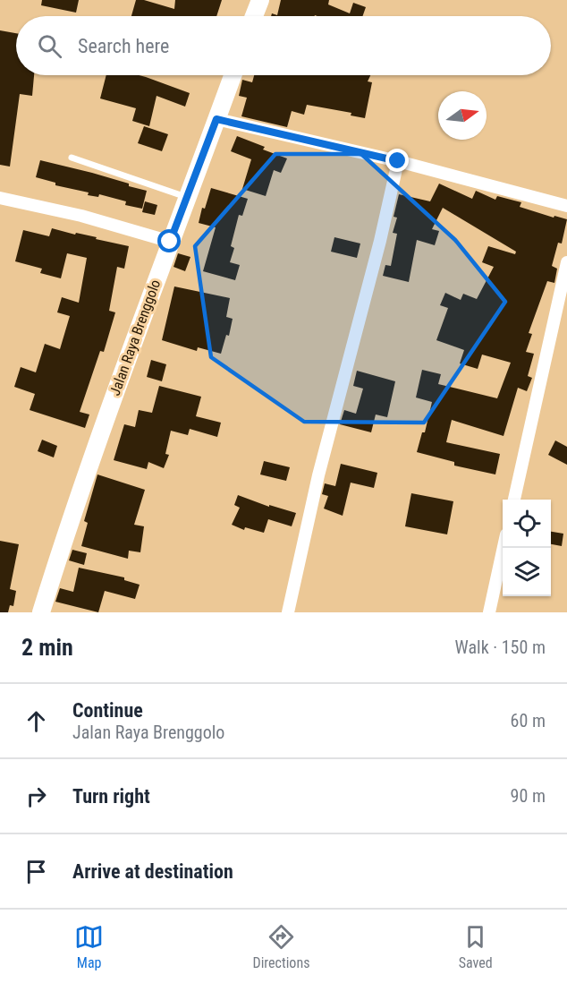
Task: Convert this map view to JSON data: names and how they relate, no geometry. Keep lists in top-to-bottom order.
{
  "streets": {
    "main road": ["Jalan Raya Brenggolo"]
  },
  "north": "right",
  "page": {
    "search": "Search here",
    "heading": ["2 min", "Walk · 150 m"],
    "list": [
      ["Continue", "Jalan Raya Brenggolo", "60 m"],
      ["Turn right", "90 m"],
      "Arrive at destination"
    ],
    "nav": ["Map", "Directions", "Saved"]
  }
}
